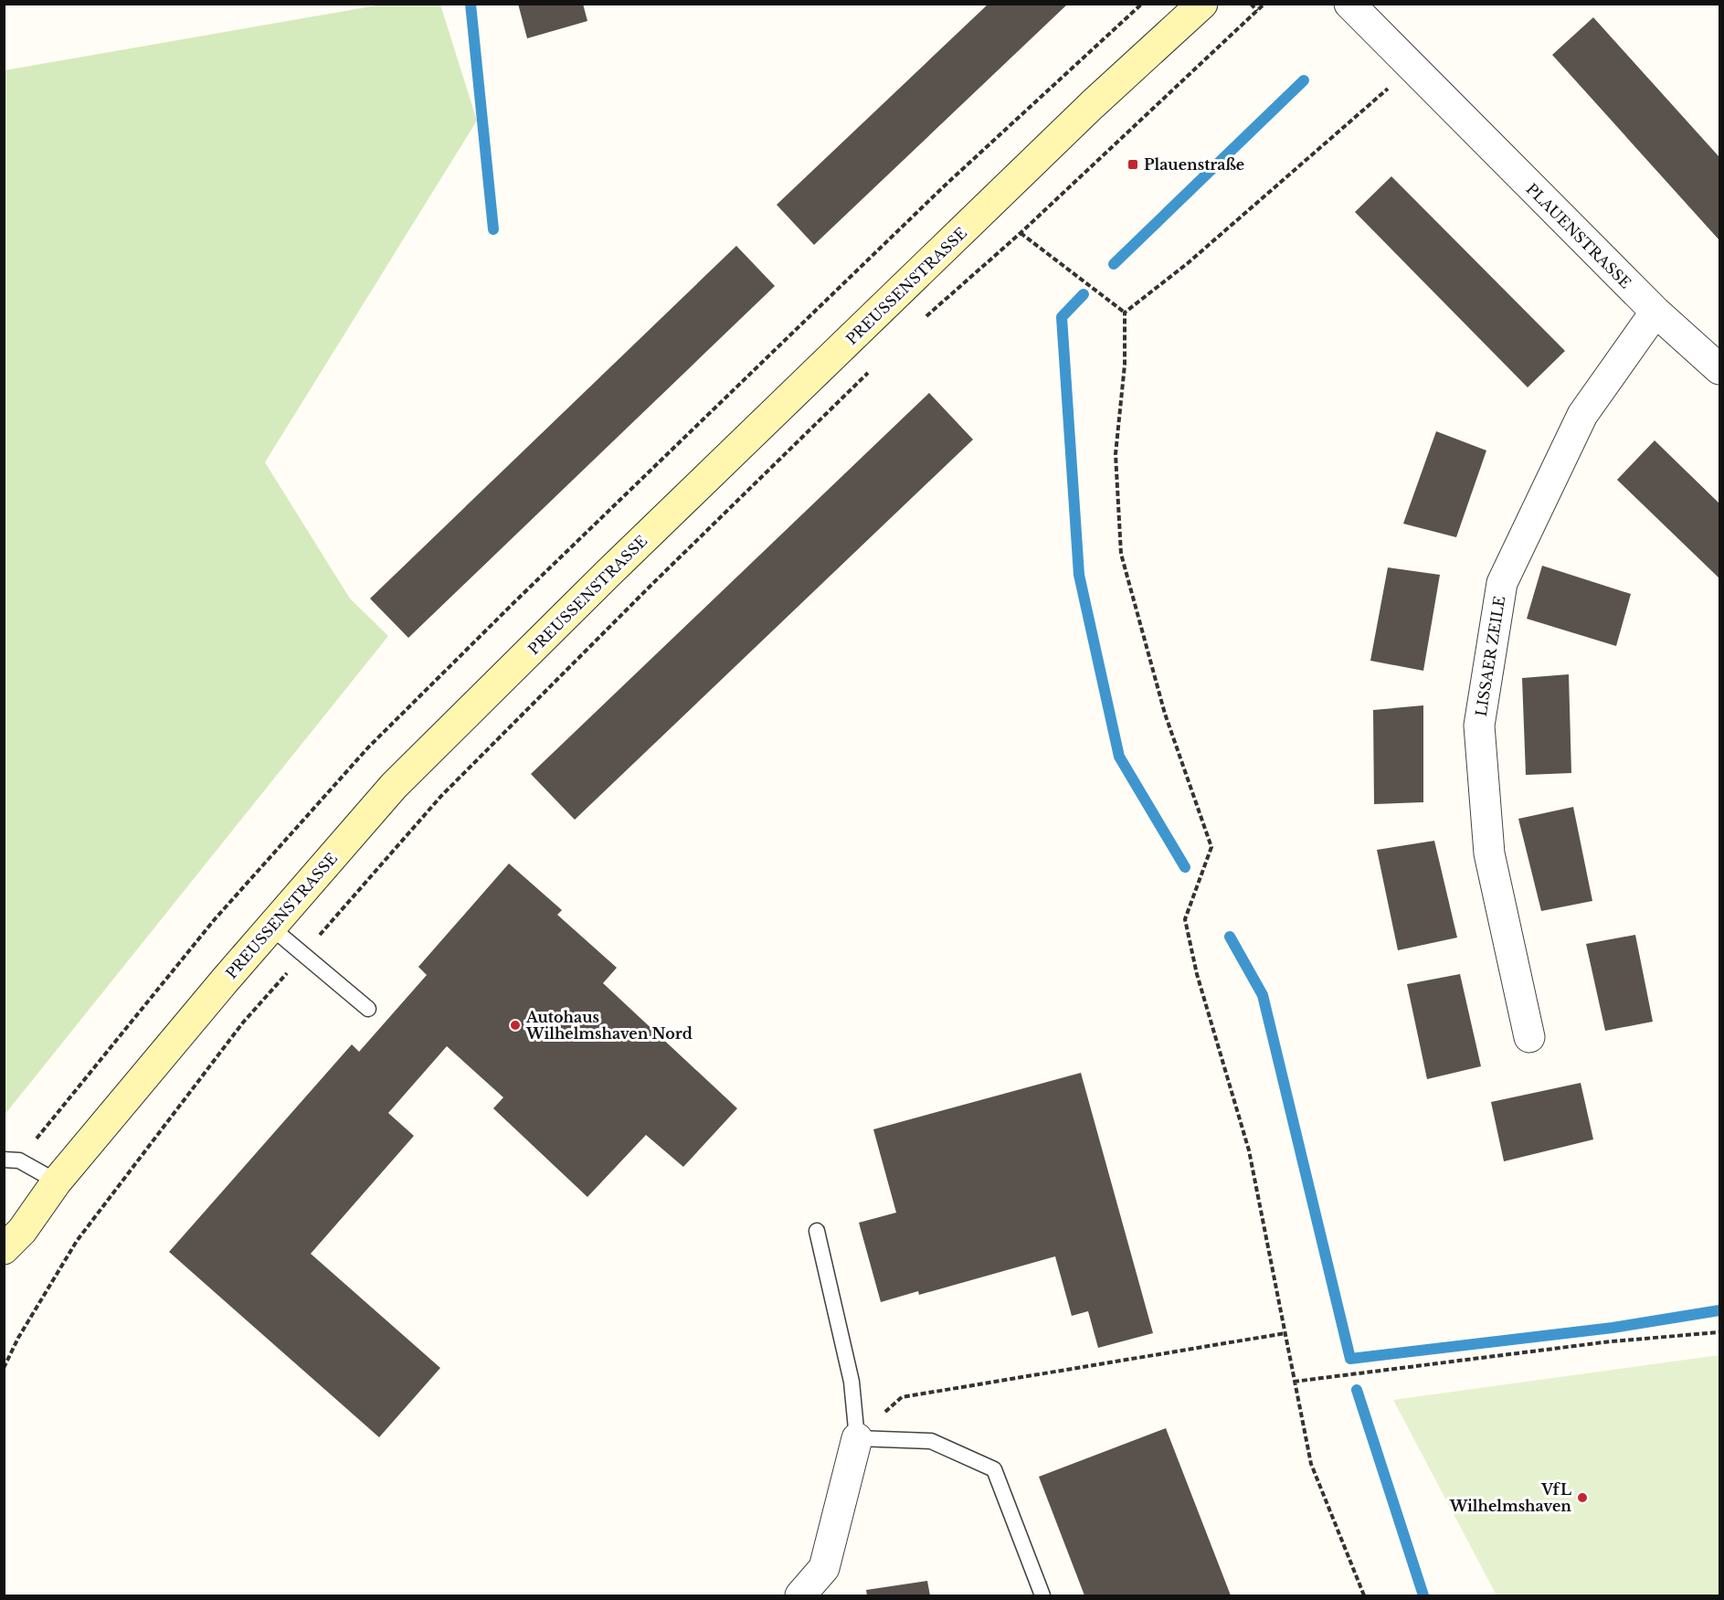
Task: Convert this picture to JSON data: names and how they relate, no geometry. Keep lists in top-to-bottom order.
{
  "streets": {
    "main road": ["PREUSSENSTRASSE"],
    "street": ["PLAUENSTRASSE", "LISSAER ZEILE"]
  },
  "crossings": [
    ["PLAUENSTRASSE", "LISSAER ZEILE"]
  ],
  "places": {
    "transit": ["Plauenstraße"],
    "other": ["Autohaus Wilhelmshaven Nord", "VfL Wilhelmshaven"]
  }
}
